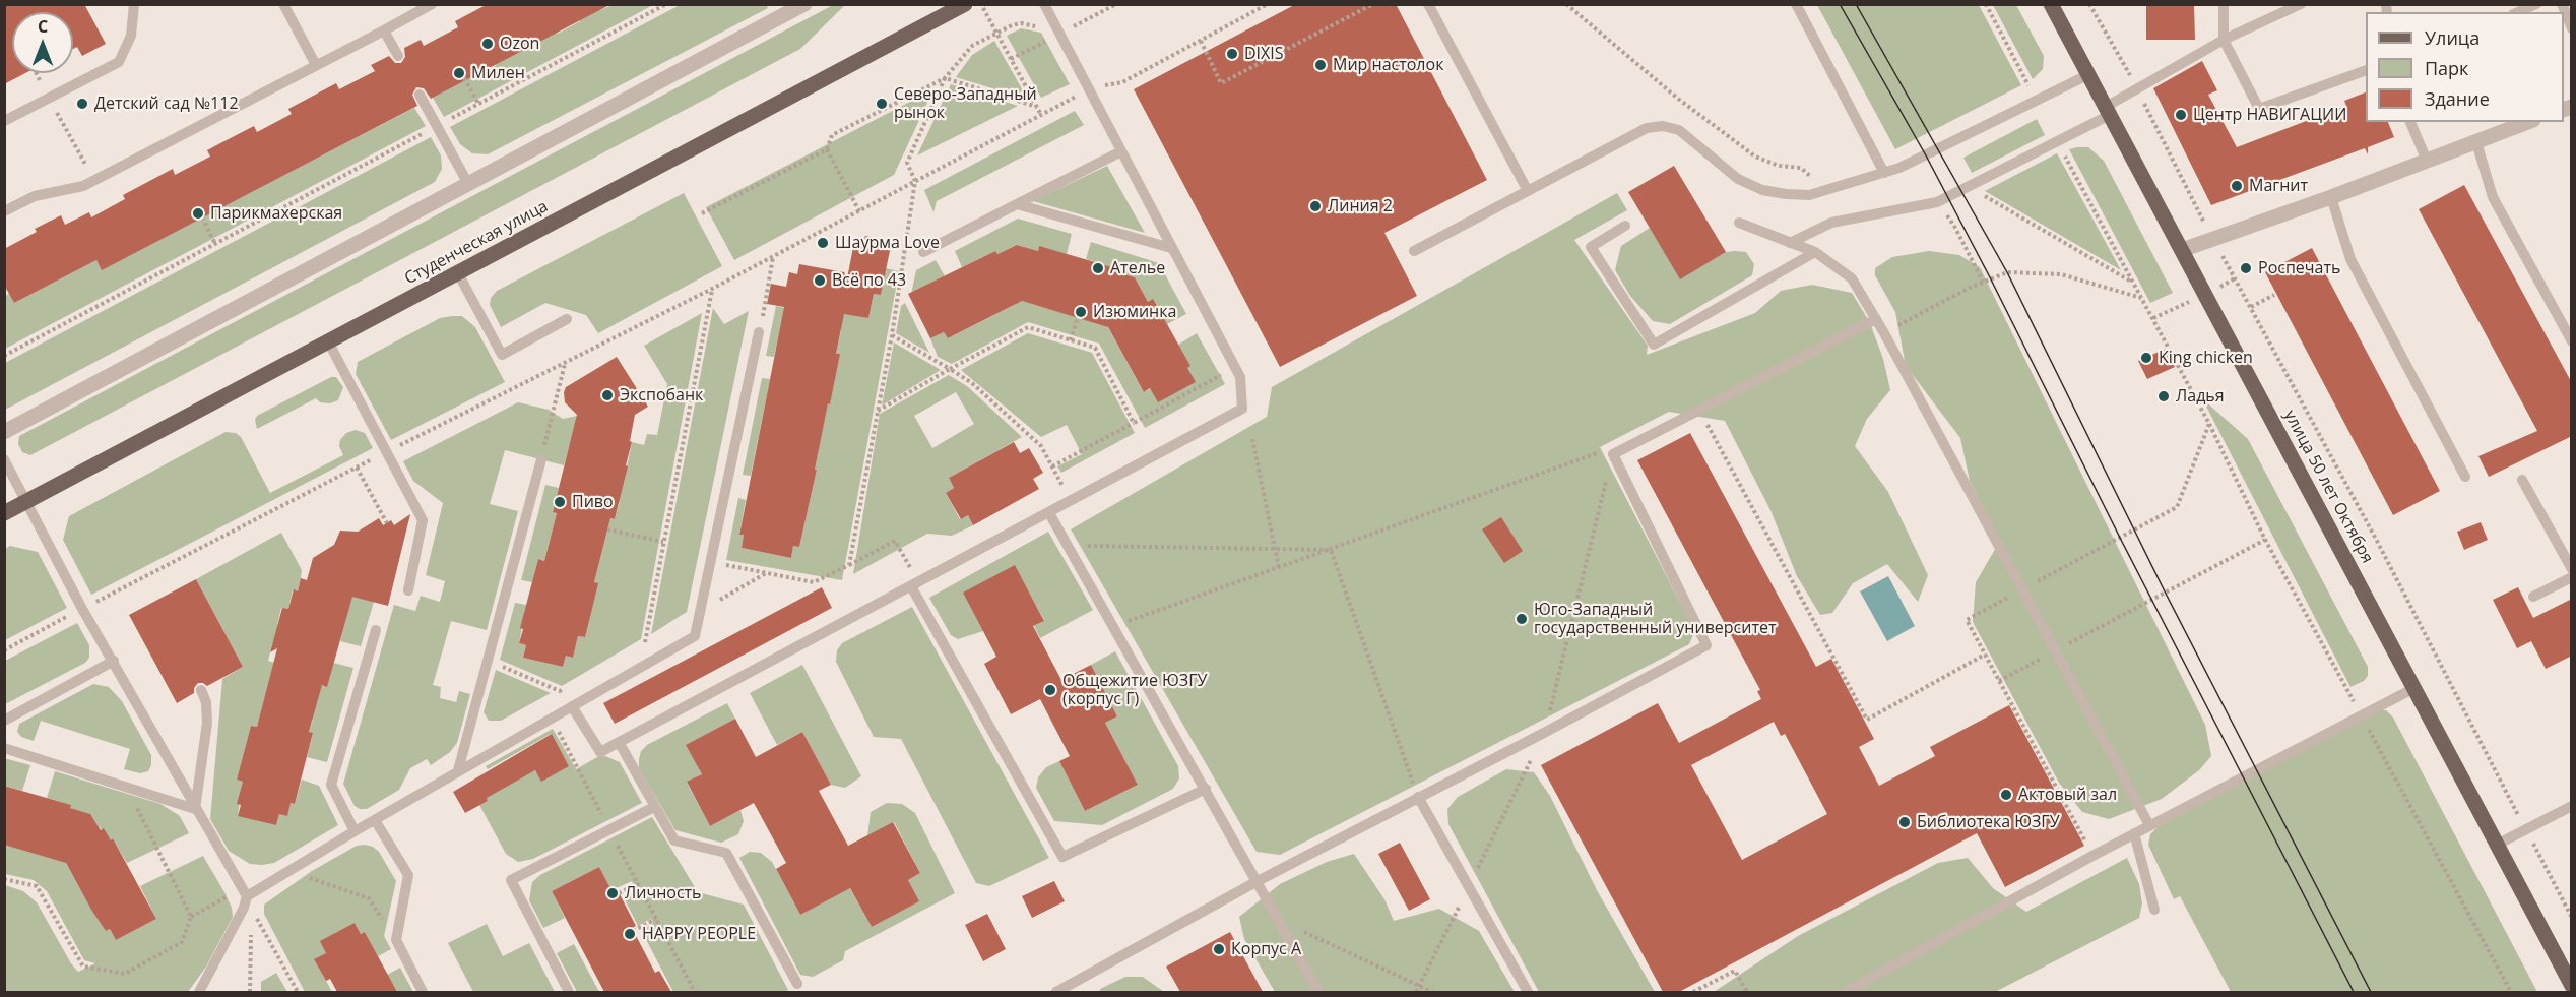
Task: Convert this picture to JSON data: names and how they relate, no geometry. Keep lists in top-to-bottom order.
{
  "streets": {
    "main road": ["Студенческая улица", "улица 50 лет Октября"]
  },
  "places": [
    "Ozon",
    "DIXIS",
    "Мир настолок",
    "Милен",
    "Детский сад №112",
    "Северо-Западный рынок",
    "Центр НАВИГАЦИИ",
    "Магнит",
    "Линия 2",
    "Парикмахерская",
    "Шаурма Love",
    "Ателье",
    "Роспечать",
    "Всё по 43",
    "Изюминка",
    "King chicken",
    "Экспобанк",
    "Ладья",
    "Пиво",
    "Юго-Западный государственный университет",
    "Общежитие ЮЗГУ (корпус Г)",
    "Актовый зал",
    "Библиотека ЮЗГУ",
    "Личность",
    "HAPPY PEOPLE",
    "Корпус А"
  ],
  "legend": ["Улица", "Парк", "Здание"],
  "north": "top"
}
